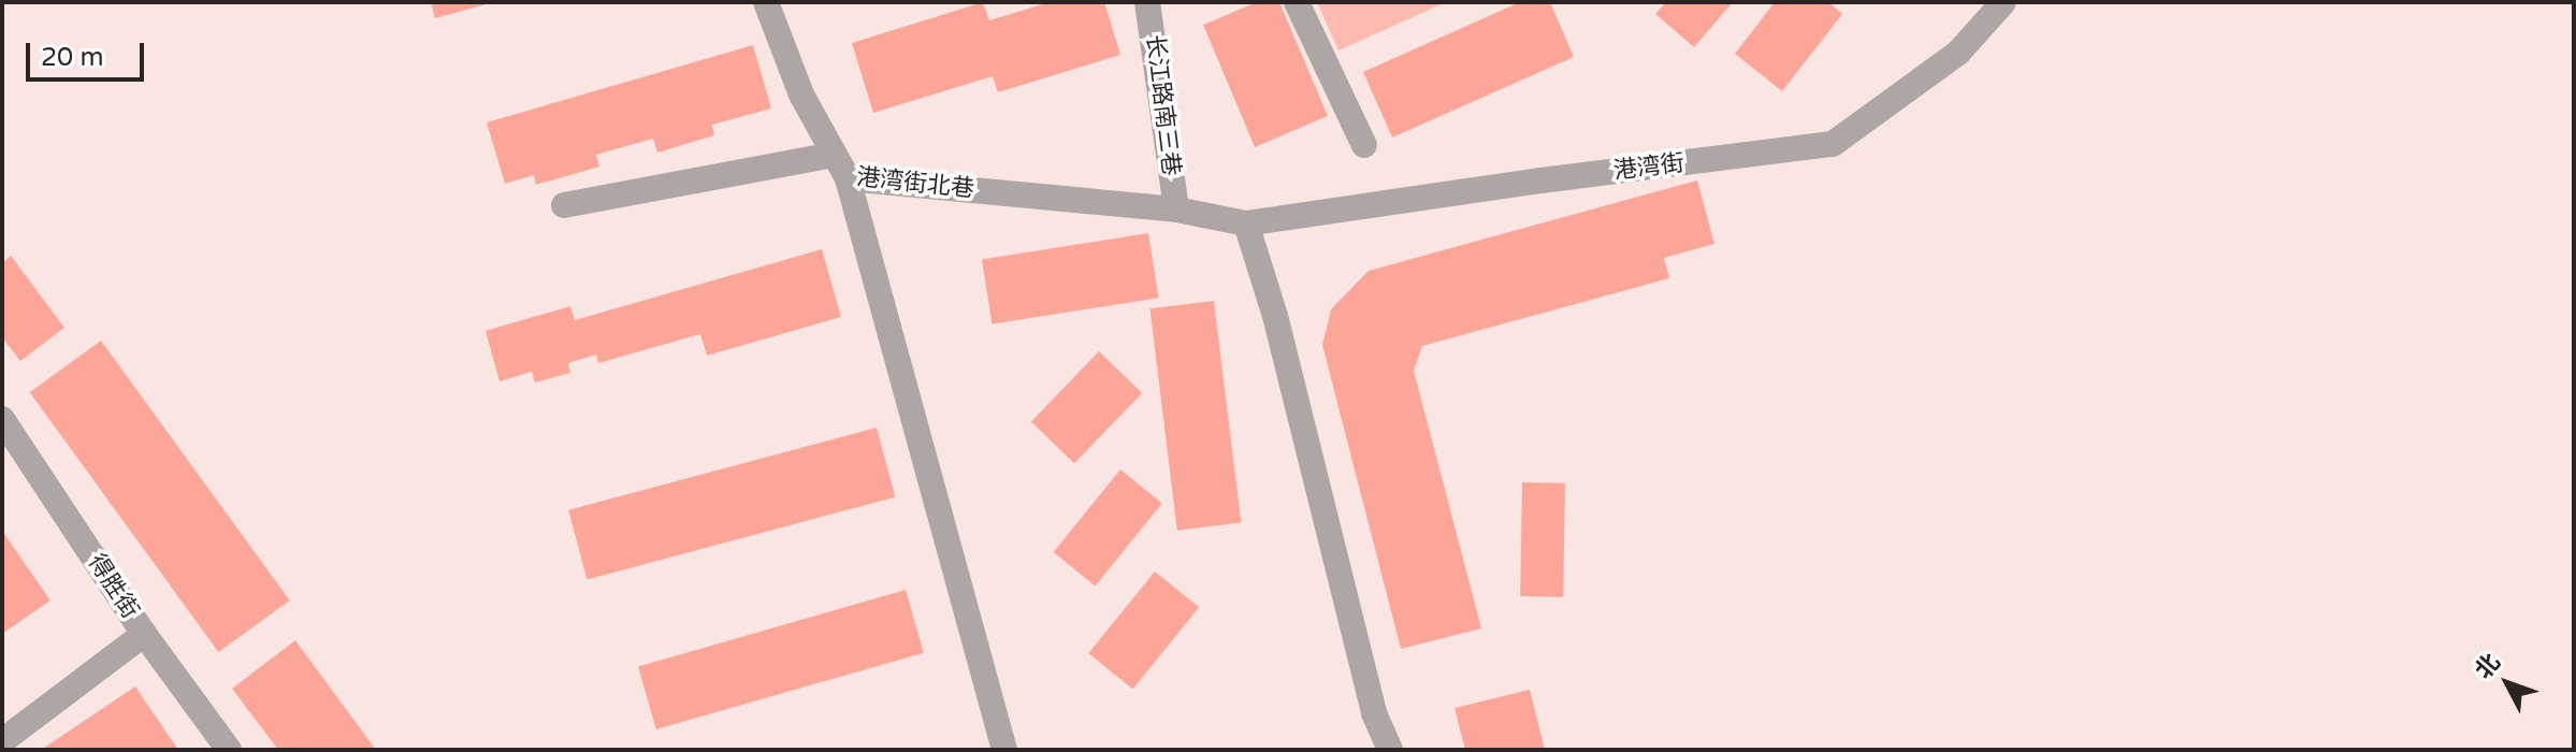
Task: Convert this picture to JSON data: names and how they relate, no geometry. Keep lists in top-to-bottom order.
{
  "streets": {
    "street": [
      "长江路南三巷",
      "港湾街",
      "港湾街北巷",
      "得胜街"
    ]
  },
  "crossings": [
    ["长江路南三巷", "港湾街"],
    ["长江路南三巷", "港湾街北巷"],
    ["港湾街", "港湾街北巷"]
  ],
  "scale_bar": "20 m",
  "north": "top left"
}
